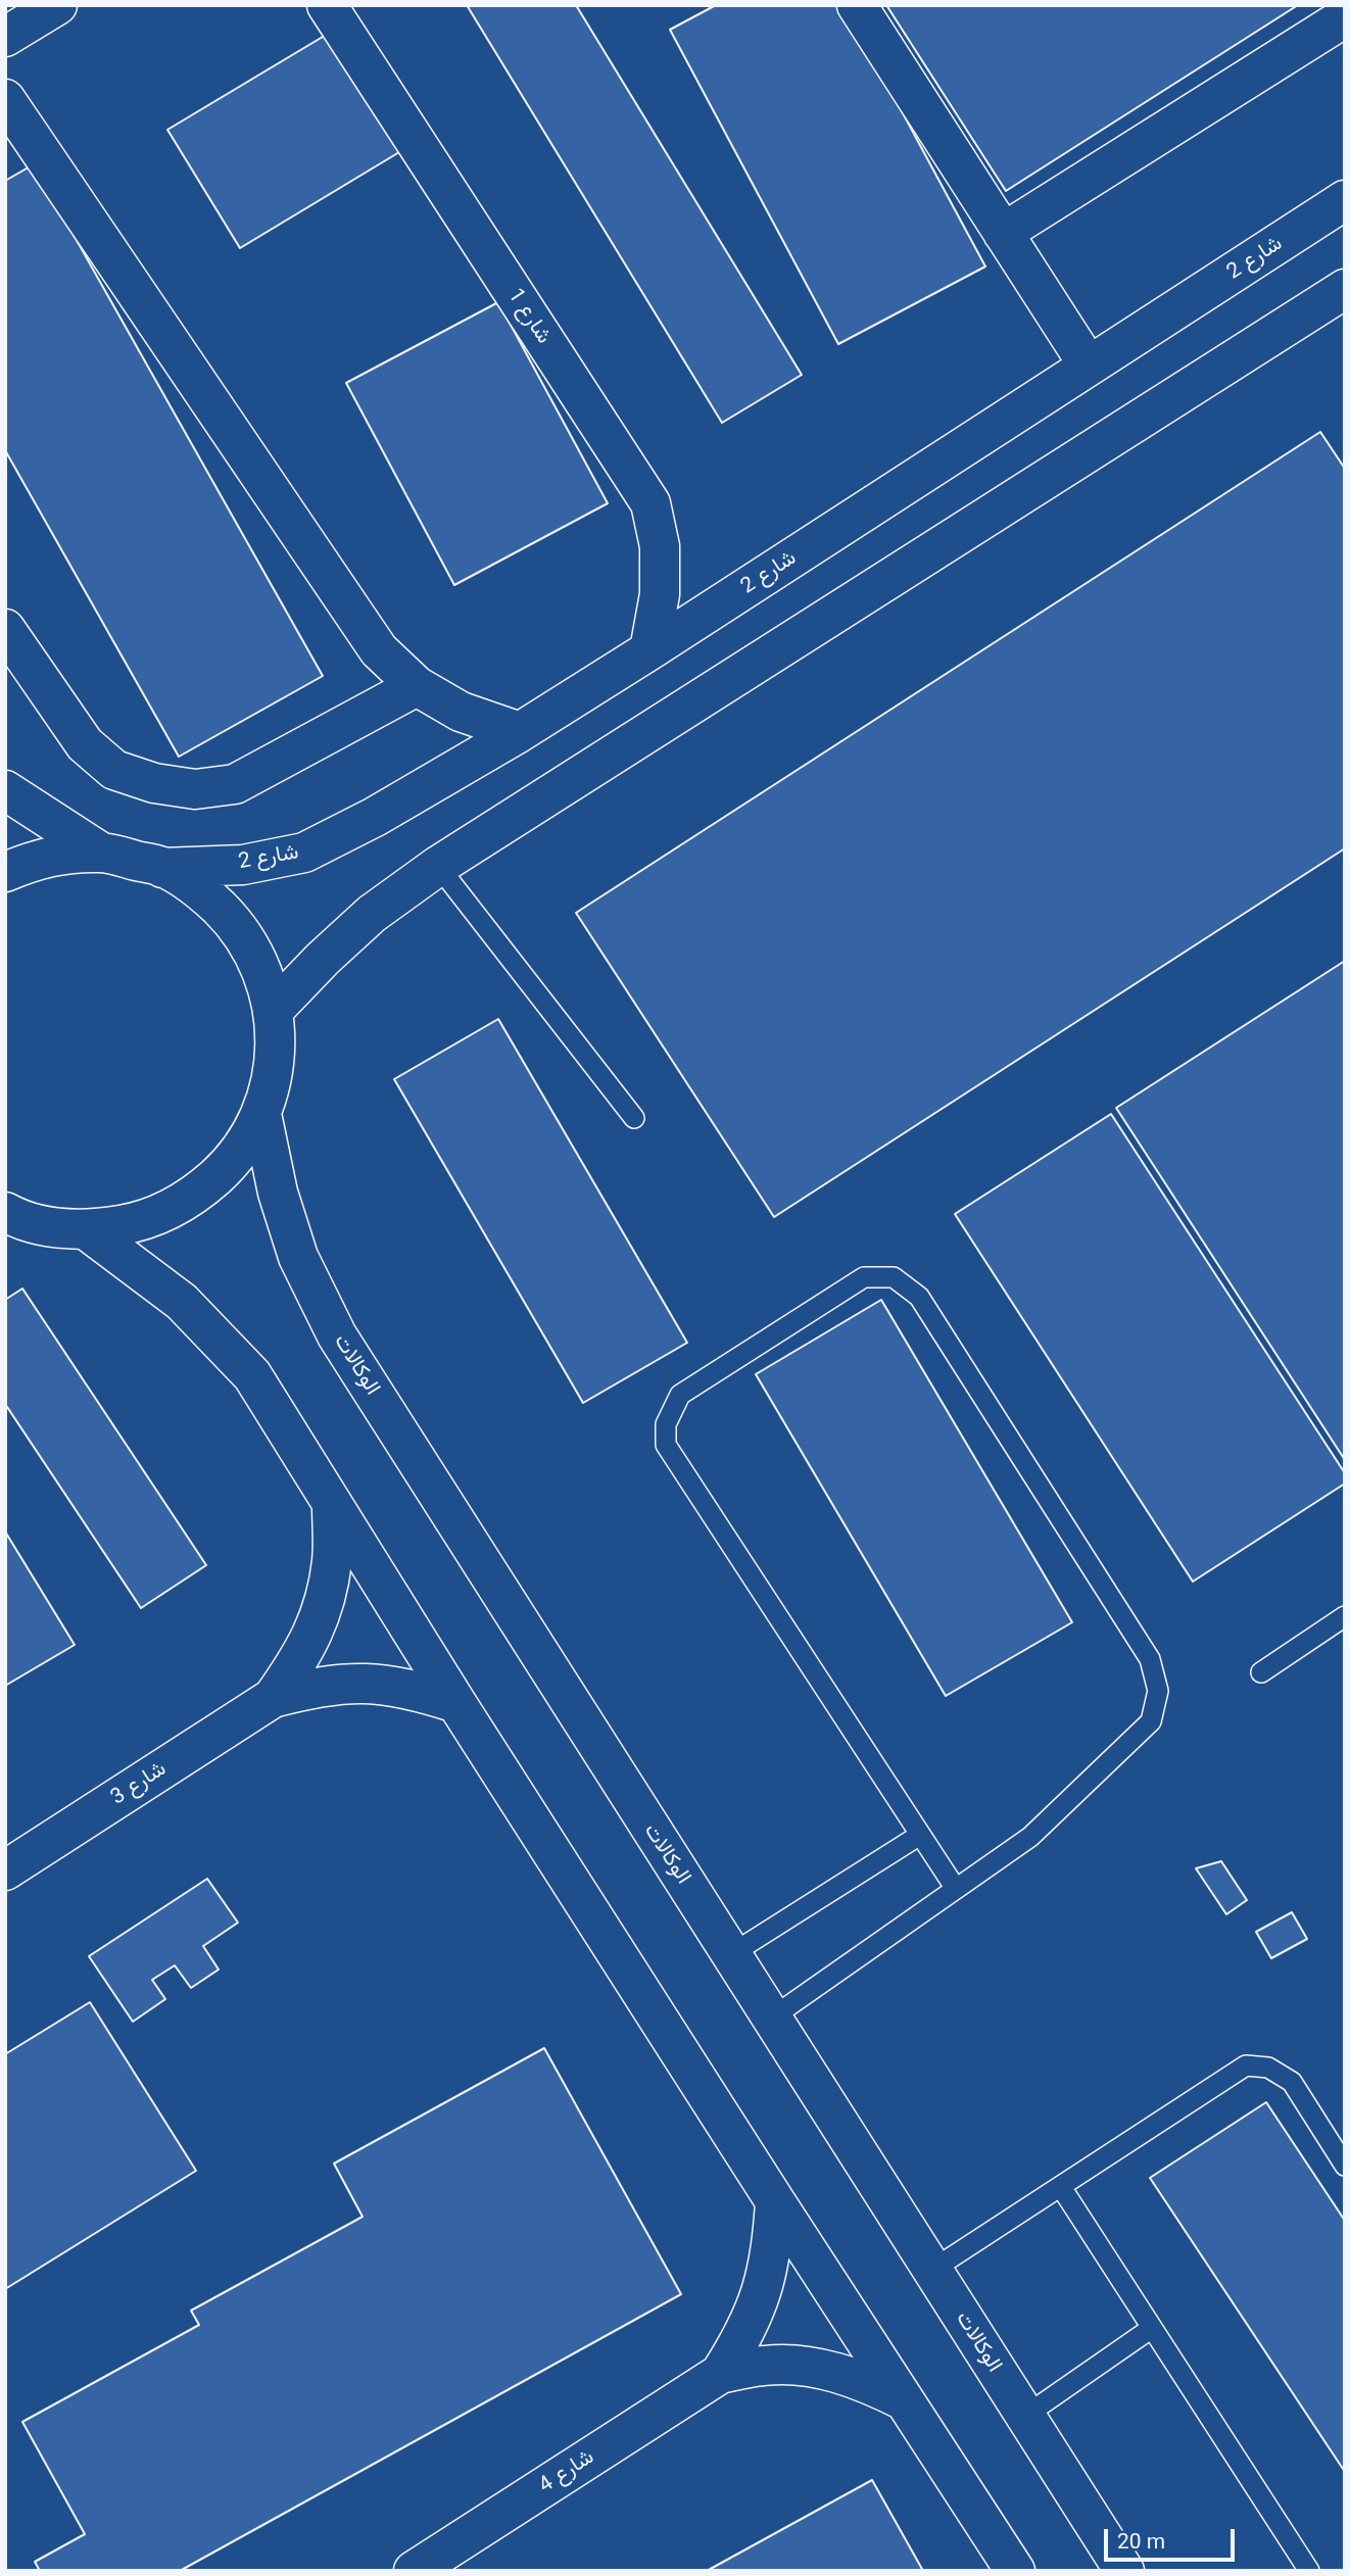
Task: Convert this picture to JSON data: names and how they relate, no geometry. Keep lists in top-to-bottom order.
{
  "streets": {
    "street": [
      "شارع 2",
      "شارع 1",
      "الوكالات",
      "شارع 3",
      "شارع 4"
    ]
  },
  "crossings": [
    ["شارع 2", "شارع 1"]
  ],
  "scale_bar": "20 m"
}
